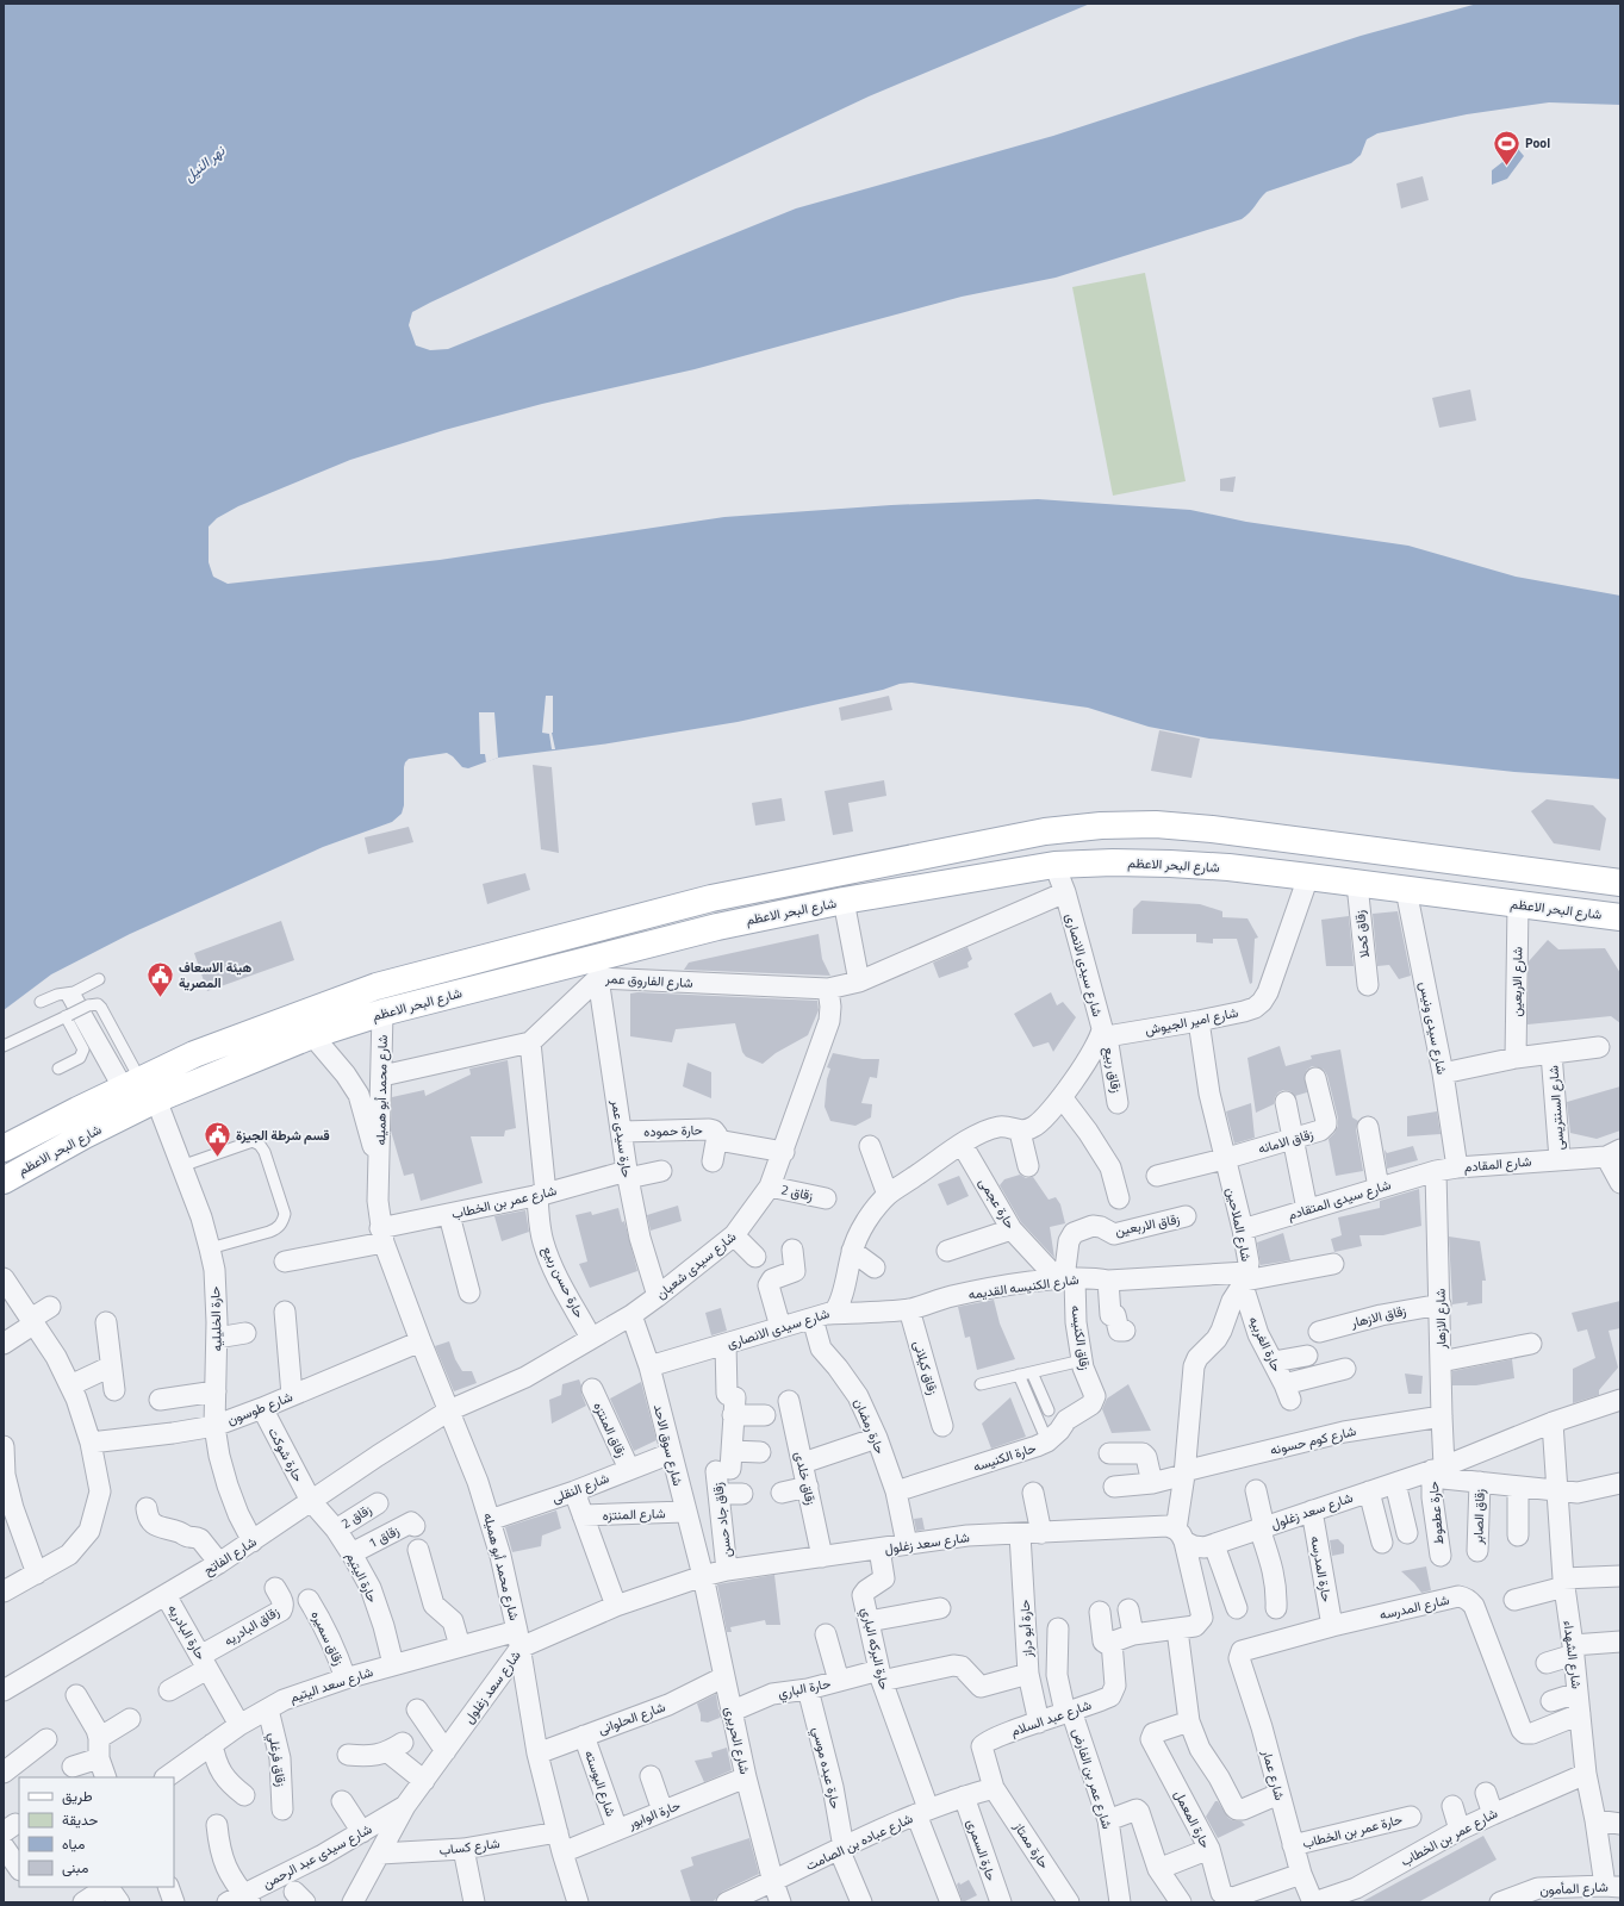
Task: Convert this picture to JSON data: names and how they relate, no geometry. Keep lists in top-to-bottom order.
{
  "streets": {
    "main road": ["شارع البحر الاعظم"],
    "street": [
      "زقاق كحلا",
      "شارع سيدى الانصارى",
      "شارع الفاروق عمر",
      "شارع الاربعين",
      "شارع امير الجيوش",
      "شارع سيدى ونيس",
      "زقاق ربيع",
      "شارع محمد أبو هميله",
      "شارع السنتريسى",
      "حارة حموده",
      "حارة سيدى عمر",
      "زقاق الامانه",
      "شارع المقادم",
      "زقاق 2",
      "شارع سيدى المتقادم",
      "شارع عمر بن الخطاب",
      "حارة عجمى",
      "زقاق الاربعين",
      "شارع الملاحين",
      "شارع سيدى شعبان",
      "حارة حسن ربيع",
      "شارع الكنيسه القديمه",
      "زقاق الازهار",
      "حارة الخليليه",
      "شارع الازهار",
      "زقاق الكنيسه",
      "حارة الغربيه",
      "زقاق كيلانى",
      "شارع طوسون",
      "حارة رمضان",
      "زقاق المنتزه",
      "شارع كوم حسونه",
      "شارع سوق الاحد",
      "حارة شوكت",
      "حارة الكنيسه",
      "زقاق خلدى",
      "شارع النقلى",
      "شارع سعد زغلول",
      "حارة عطعوط",
      "شارع المنتزه",
      "زقاق الصابر",
      "زقاق جاد حسن",
      "زقاق 1",
      "شارع الفاتح",
      "حارة المدرسه",
      "حارة اليتيم",
      "شارع المدرسه",
      "زقاق البادريه",
      "حارة أبو دراز",
      "حارة البادريه",
      "زقاق سميره",
      "حارة البركه الباري",
      "شارع الشهداء",
      "شارع سعد اليتيم",
      "حارة الباري",
      "شارع الحلوانى",
      "شارع عبد السلام",
      "شارع الحريرى",
      "زقاق فرغلي",
      "حارة عبده موسي",
      "شارع عمار",
      "شارع عمر بن الفارض",
      "شارع البوسته",
      "حارة الوابور",
      "حارة المعمل",
      "حارة عمر بن الخطاب",
      "شارع عباده بن الصامت",
      "حارة ممتاز",
      "شارع كساب",
      "حارة السمرى",
      "شارع سيدى عبد الرحمن",
      "شارع المأمون"
    ]
  },
  "crossings": [
    ["شارع البحر الاعظم", "زقاق كحلا"],
    ["شارع البحر الاعظم", "شارع سيدى الانصارى"],
    ["شارع البحر الاعظم", "شارع الاربعين"],
    ["شارع البحر الاعظم", "شارع امير الجيوش"],
    ["شارع البحر الاعظم", "شارع سيدى ونيس"],
    ["شارع البحر الاعظم", "شارع محمد أبو هميله"],
    ["شارع البحر الاعظم", "حارة الخليليه"],
    ["شارع سيدى الانصارى", "شارع امير الجيوش"],
    ["شارع سيدى الانصارى", "زقاق ربيع"],
    ["شارع سيدى الانصارى", "حارة عجمى"],
    ["شارع سيدى الانصارى", "شارع الكنيسه القديمه"],
    ["شارع سيدى الانصارى", "حارة رمضان"],
    ["شارع سيدى الانصارى", "شارع سوق الاحد"],
    ["شارع سيدى الانصارى", "زقاق جاد حسن"],
    ["شارع الفاروق عمر", "حارة سيدى عمر"],
    ["شارع الفاروق عمر", "شارع سيدى شعبان"],
    ["شارع الفاروق عمر", "حارة حسن ربيع"],
    ["شارع الاربعين", "شارع السنتريسى"],
    ["شارع امير الجيوش", "زقاق ربيع"],
    ["شارع امير الجيوش", "شارع الملاحين"],
    ["شارع سيدى ونيس", "شارع السنتريسى"],
    ["شارع سيدى ونيس", "شارع المقادم"],
    ["شارع محمد أبو هميله", "شارع عمر بن الخطاب"],
    ["شارع محمد أبو هميله", "شارع سيدى شعبان"],
    ["شارع محمد أبو هميله", "شارع طوسون"],
    ["شارع محمد أبو هميله", "شارع النقلى"],
    ["شارع محمد أبو هميله", "شارع سعد زغلول"],
    ["شارع محمد أبو هميله", "شارع الفاتح"],
    ["شارع محمد أبو هميله", "شارع سعد اليتيم"],
    ["شارع محمد أبو هميله", "شارع الحلوانى"],
    ["شارع محمد أبو هميله", "حارة الوابور"],
    ["شارع محمد أبو هميله", "شارع كساب"],
    ["شارع السنتريسى", "شارع المقادم"],
    ["حارة حموده", "حارة سيدى عمر"],
    ["حارة حموده", "شارع سيدى شعبان"],
    ["حارة سيدى عمر", "شارع عمر بن الخطاب"],
    ["حارة سيدى عمر", "شارع سيدى شعبان"],
    ["زقاق الامانه", "شارع الملاحين"],
    ["شارع المقادم", "شارع سيدى المتقادم"],
    ["شارع المقادم", "شارع الازهار"],
    ["زقاق 2", "شارع سيدى شعبان"],
    ["زقاق 2", "حارة اليتيم"],
    ["شارع سيدى المتقادم", "شارع الملاحين"],
    ["شارع سيدى المتقادم", "شارع الازهار"],
    ["شارع عمر بن الخطاب", "حارة حسن ربيع"],
    ["شارع عمر بن الخطاب", "شارع الشهداء"],
    ["شارع عمر بن الخطاب", "شارع عمار"],
    ["حارة عجمى", "زقاق الاربعين"],
    ["حارة عجمى", "شارع الكنيسه القديمه"],
    ["حارة عجمى", "زقاق الكنيسه"],
    ["زقاق الاربعين", "شارع الكنيسه القديمه"],
    ["زقاق الاربعين", "زقاق الكنيسه"],
    ["شارع الملاحين", "شارع الكنيسه القديمه"],
    ["شارع الملاحين", "حارة الغربيه"],
    ["شارع سيدى شعبان", "حارة حسن ربيع"],
    ["شارع سيدى شعبان", "شارع سوق الاحد"],
    ["شارع سيدى شعبان", "شارع الفاتح"],
    ["شارع الكنيسه القديمه", "زقاق الكنيسه"],
    ["شارع الكنيسه القديمه", "حارة الغربيه"],
    ["شارع الكنيسه القديمه", "زقاق كيلانى"],
    ["شارع الكنيسه القديمه", "حارة رمضان"],
    ["زقاق الازهار", "شارع الازهار"],
    ["حارة الخليليه", "شارع طوسون"],
    ["حارة الخليليه", "شارع الفاتح"],
    ["شارع الازهار", "شارع كوم حسونه"],
    ["شارع الازهار", "شارع سعد زغلول"],
    ["شارع الازهار", "حارة عطعوط"],
    ["زقاق الكنيسه", "حارة الكنيسه"],
    ["شارع طوسون", "حارة شوكت"],
    ["حارة رمضان", "حارة الكنيسه"],
    ["حارة رمضان", "شارع سعد زغلول"],
    ["زقاق المنتزه", "شارع النقلى"],
    ["شارع سوق الاحد", "شارع النقلى"],
    ["شارع سوق الاحد", "شارع سعد زغلول"],
    ["شارع سوق الاحد", "شارع المنتزه"],
    ["شارع سوق الاحد", "شارع الحريرى"],
    ["حارة شوكت", "شارع الفاتح"],
    ["حارة شوكت", "حارة اليتيم"],
    ["زقاق خلدى", "شارع سعد زغلول"],
    ["شارع سعد زغلول", "حارة عطعوط"],
    ["شارع سعد زغلول", "زقاق جاد حسن"],
    ["شارع سعد زغلول", "حارة المدرسه"],
    ["شارع سعد زغلول", "حارة أبو دراز"],
    ["شارع سعد زغلول", "حارة البركه الباري"],
    ["شارع سعد زغلول", "شارع الشهداء"],
    ["شارع سعد زغلول", "شارع سعد اليتيم"],
    ["شارع سعد زغلول", "شارع الحريرى"],
    ["شارع سعد زغلول", "شارع كساب"],
    ["شارع سعد زغلول", "شارع سيدى عبد الرحمن"],
    ["زقاق 1", "حارة اليتيم"],
    ["شارع الفاتح", "حارة اليتيم"],
    ["شارع الفاتح", "حارة البادريه"],
    ["حارة المدرسه", "شارع المدرسه"],
    ["حارة اليتيم", "شارع سعد اليتيم"],
    ["شارع المدرسه", "شارع الشهداء"],
    ["شارع المدرسه", "شارع عمار"],
    ["زقاق البادريه", "حارة البادريه"],
    ["حارة أبو دراز", "حارة الباري"],
    ["حارة أبو دراز", "شارع عبد السلام"],
    ["حارة البادريه", "شارع سعد اليتيم"],
    ["زقاق سميره", "شارع سعد اليتيم"],
    ["حارة البركه الباري", "حارة الباري"],
    ["حارة البركه الباري", "شارع عباده بن الصامت"],
    ["شارع الشهداء", "شارع المأمون"],
    ["شارع سعد اليتيم", "زقاق فرغلي"],
    ["حارة الباري", "شارع الحريرى"],
    ["حارة الباري", "حارة عبده موسي"],
    ["شارع الحلوانى", "شارع الحريرى"],
    ["شارع الحلوانى", "شارع البوسته"],
    ["شارع عبد السلام", "شارع عمر بن الفارض"],
    ["شارع عبد السلام", "شارع عباده بن الصامت"],
    ["شارع عبد السلام", "حارة ممتاز"],
    ["شارع الحريرى", "حارة الوابور"],
    ["شارع الحريرى", "شارع عباده بن الصامت"],
    ["حارة عبده موسي", "شارع عباده بن الصامت"],
    ["شارع عمار", "حارة المعمل"],
    ["شارع عمار", "حارة عمر بن الخطاب"],
    ["شارع البوسته", "حارة الوابور"],
    ["شارع عباده بن الصامت", "حارة ممتاز"],
    ["شارع عباده بن الصامت", "حارة السمرى"]
  ],
  "water": ["نهر النيل"],
  "places": {
    "sports": ["Pool"],
    "public building": ["هيئة الاسعاف المصرية", "قسم شرطة الجيزة"]
  },
  "legend": [
    "طريق",
    "حديقة",
    "مياه",
    "مبنى"
  ]
}
